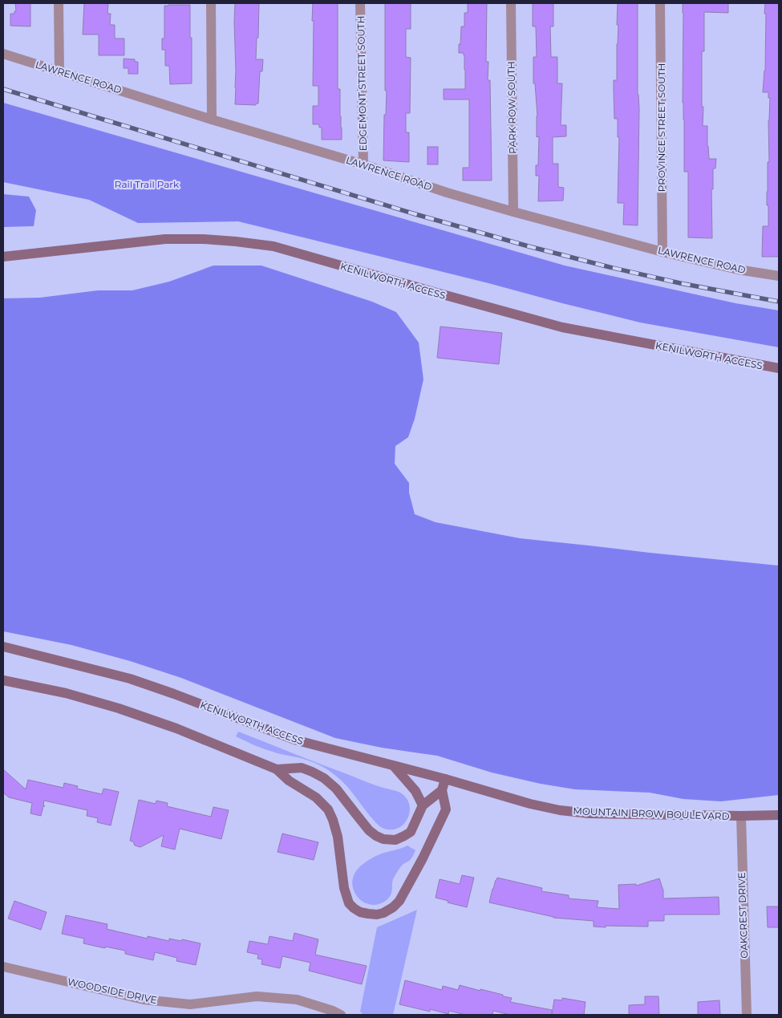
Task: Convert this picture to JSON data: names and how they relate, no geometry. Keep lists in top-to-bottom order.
{
  "streets": {
    "main road": ["KENILWORTH ACCESS", "MOUNTAIN BROW BOULEVARD"],
    "street": [
      "LAWRENCE ROAD",
      "EDGEMONT STREET SOUTH",
      "PARK ROW SOUTH",
      "PROVINCE STREET SOUTH",
      "OAKCREST DRIVE",
      "WOODSIDE DRIVE"
    ]
  },
  "crossings": [
    ["LAWRENCE ROAD", "EDGEMONT STREET SOUTH"],
    ["LAWRENCE ROAD", "PARK ROW SOUTH"],
    ["LAWRENCE ROAD", "PROVINCE STREET SOUTH"],
    ["KENILWORTH ACCESS", "MOUNTAIN BROW BOULEVARD"],
    ["MOUNTAIN BROW BOULEVARD", "OAKCREST DRIVE"]
  ],
  "parks": ["Rail Trail Park"]
}
